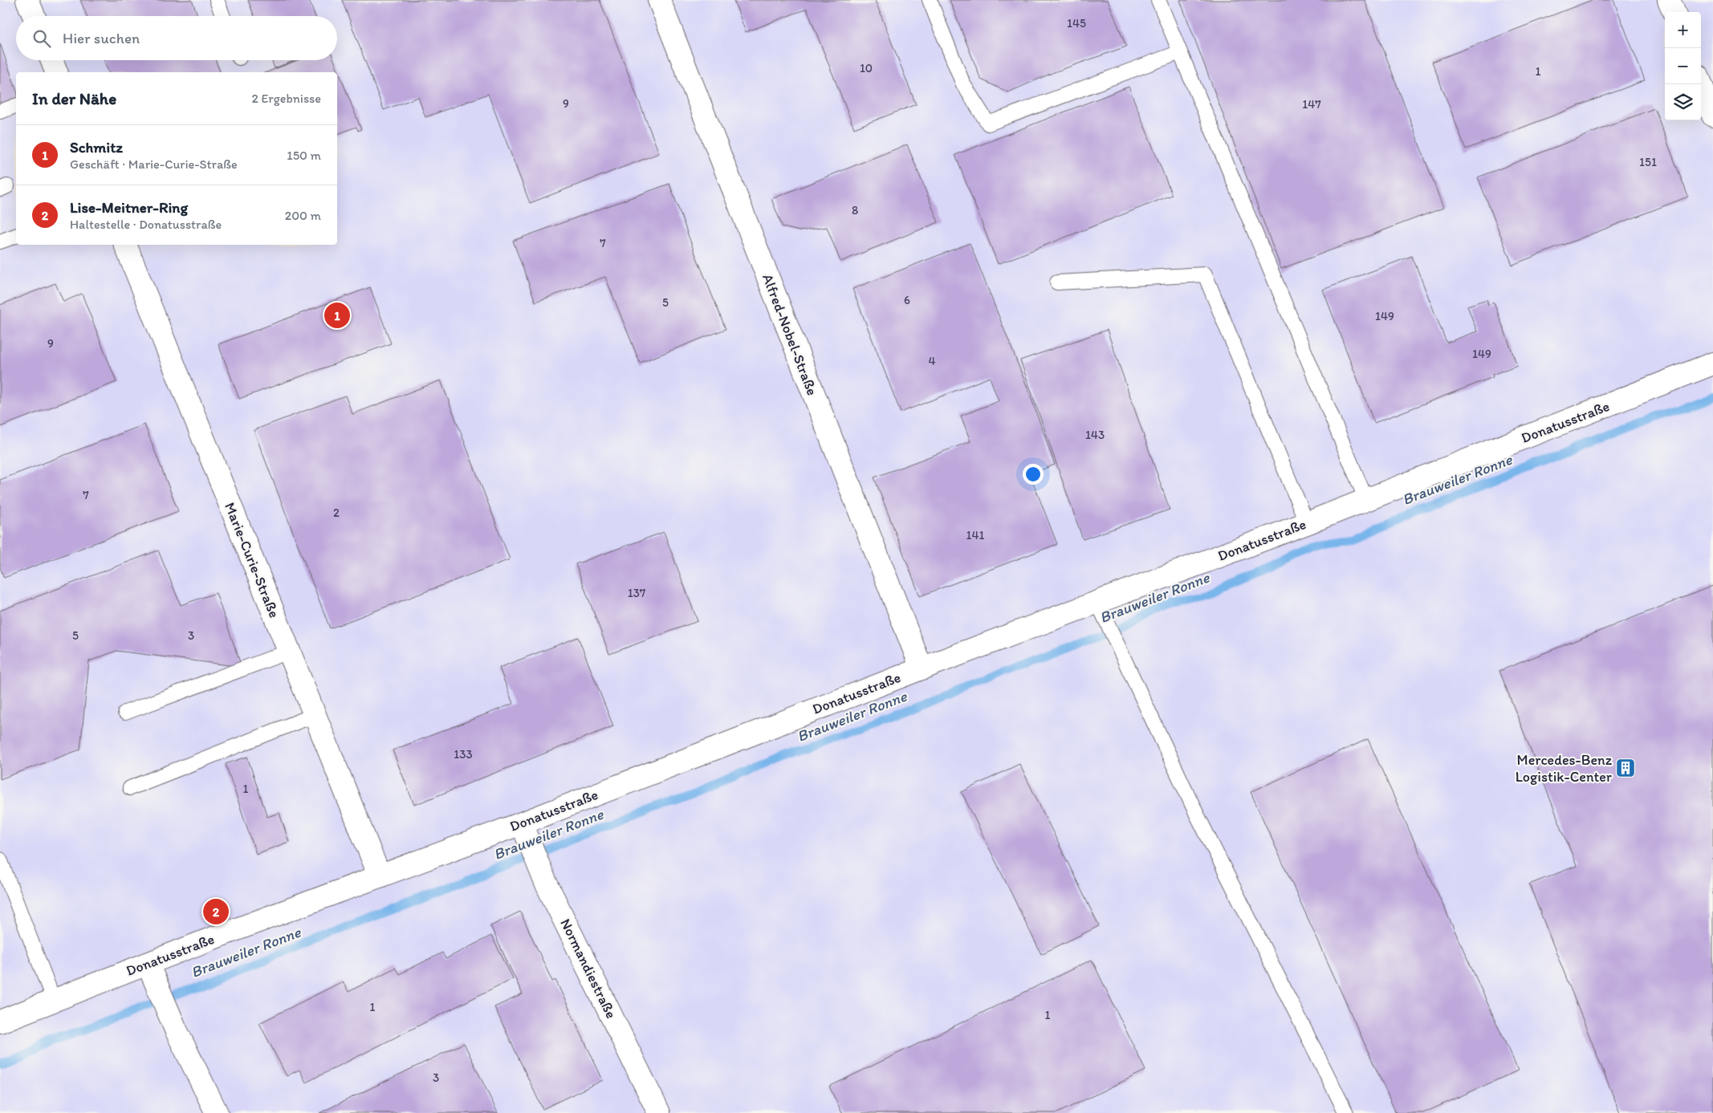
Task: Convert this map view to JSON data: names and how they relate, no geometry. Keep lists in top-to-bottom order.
{
  "streets": {
    "street": [
      "Alfred-Nobel-Straße",
      "Donatusstraße",
      "Marie-Curie-Straße",
      "Normandiestraße"
    ]
  },
  "crossings": [
    ["Alfred-Nobel-Straße", "Donatusstraße"],
    ["Donatusstraße", "Marie-Curie-Straße"],
    ["Donatusstraße", "Normandiestraße"]
  ],
  "water": ["Brauweiler Ronne"],
  "places": {
    "building": ["Mercedes-Benz Logistik-Center"]
  },
  "house_numbers": [
    "145",
    "10",
    "1",
    "9",
    "147",
    "151",
    "8",
    "7",
    "6",
    "5",
    "149",
    "9",
    "149",
    "4",
    "143",
    "7",
    "2",
    "141",
    "137",
    "5",
    "3",
    "133",
    "1",
    "1",
    "1",
    "3"
  ],
  "page": {
    "map_buttons": ["+", "−"],
    "search": "Hier suchen",
    "heading": ["In der Nähe", "2 Ergebnisse"],
    "list": [
      {
        "mark": "1",
        "name": "Schmitz",
        "note": "Geschäft · Marie-Curie-Straße",
        "value": "150 m"
      },
      {
        "mark": "2",
        "name": "Lise-Meitner-Ring",
        "note": "Haltestelle · Donatusstraße",
        "value": "200 m"
      }
    ],
    "pins": ["1", "2"]
  }
}
